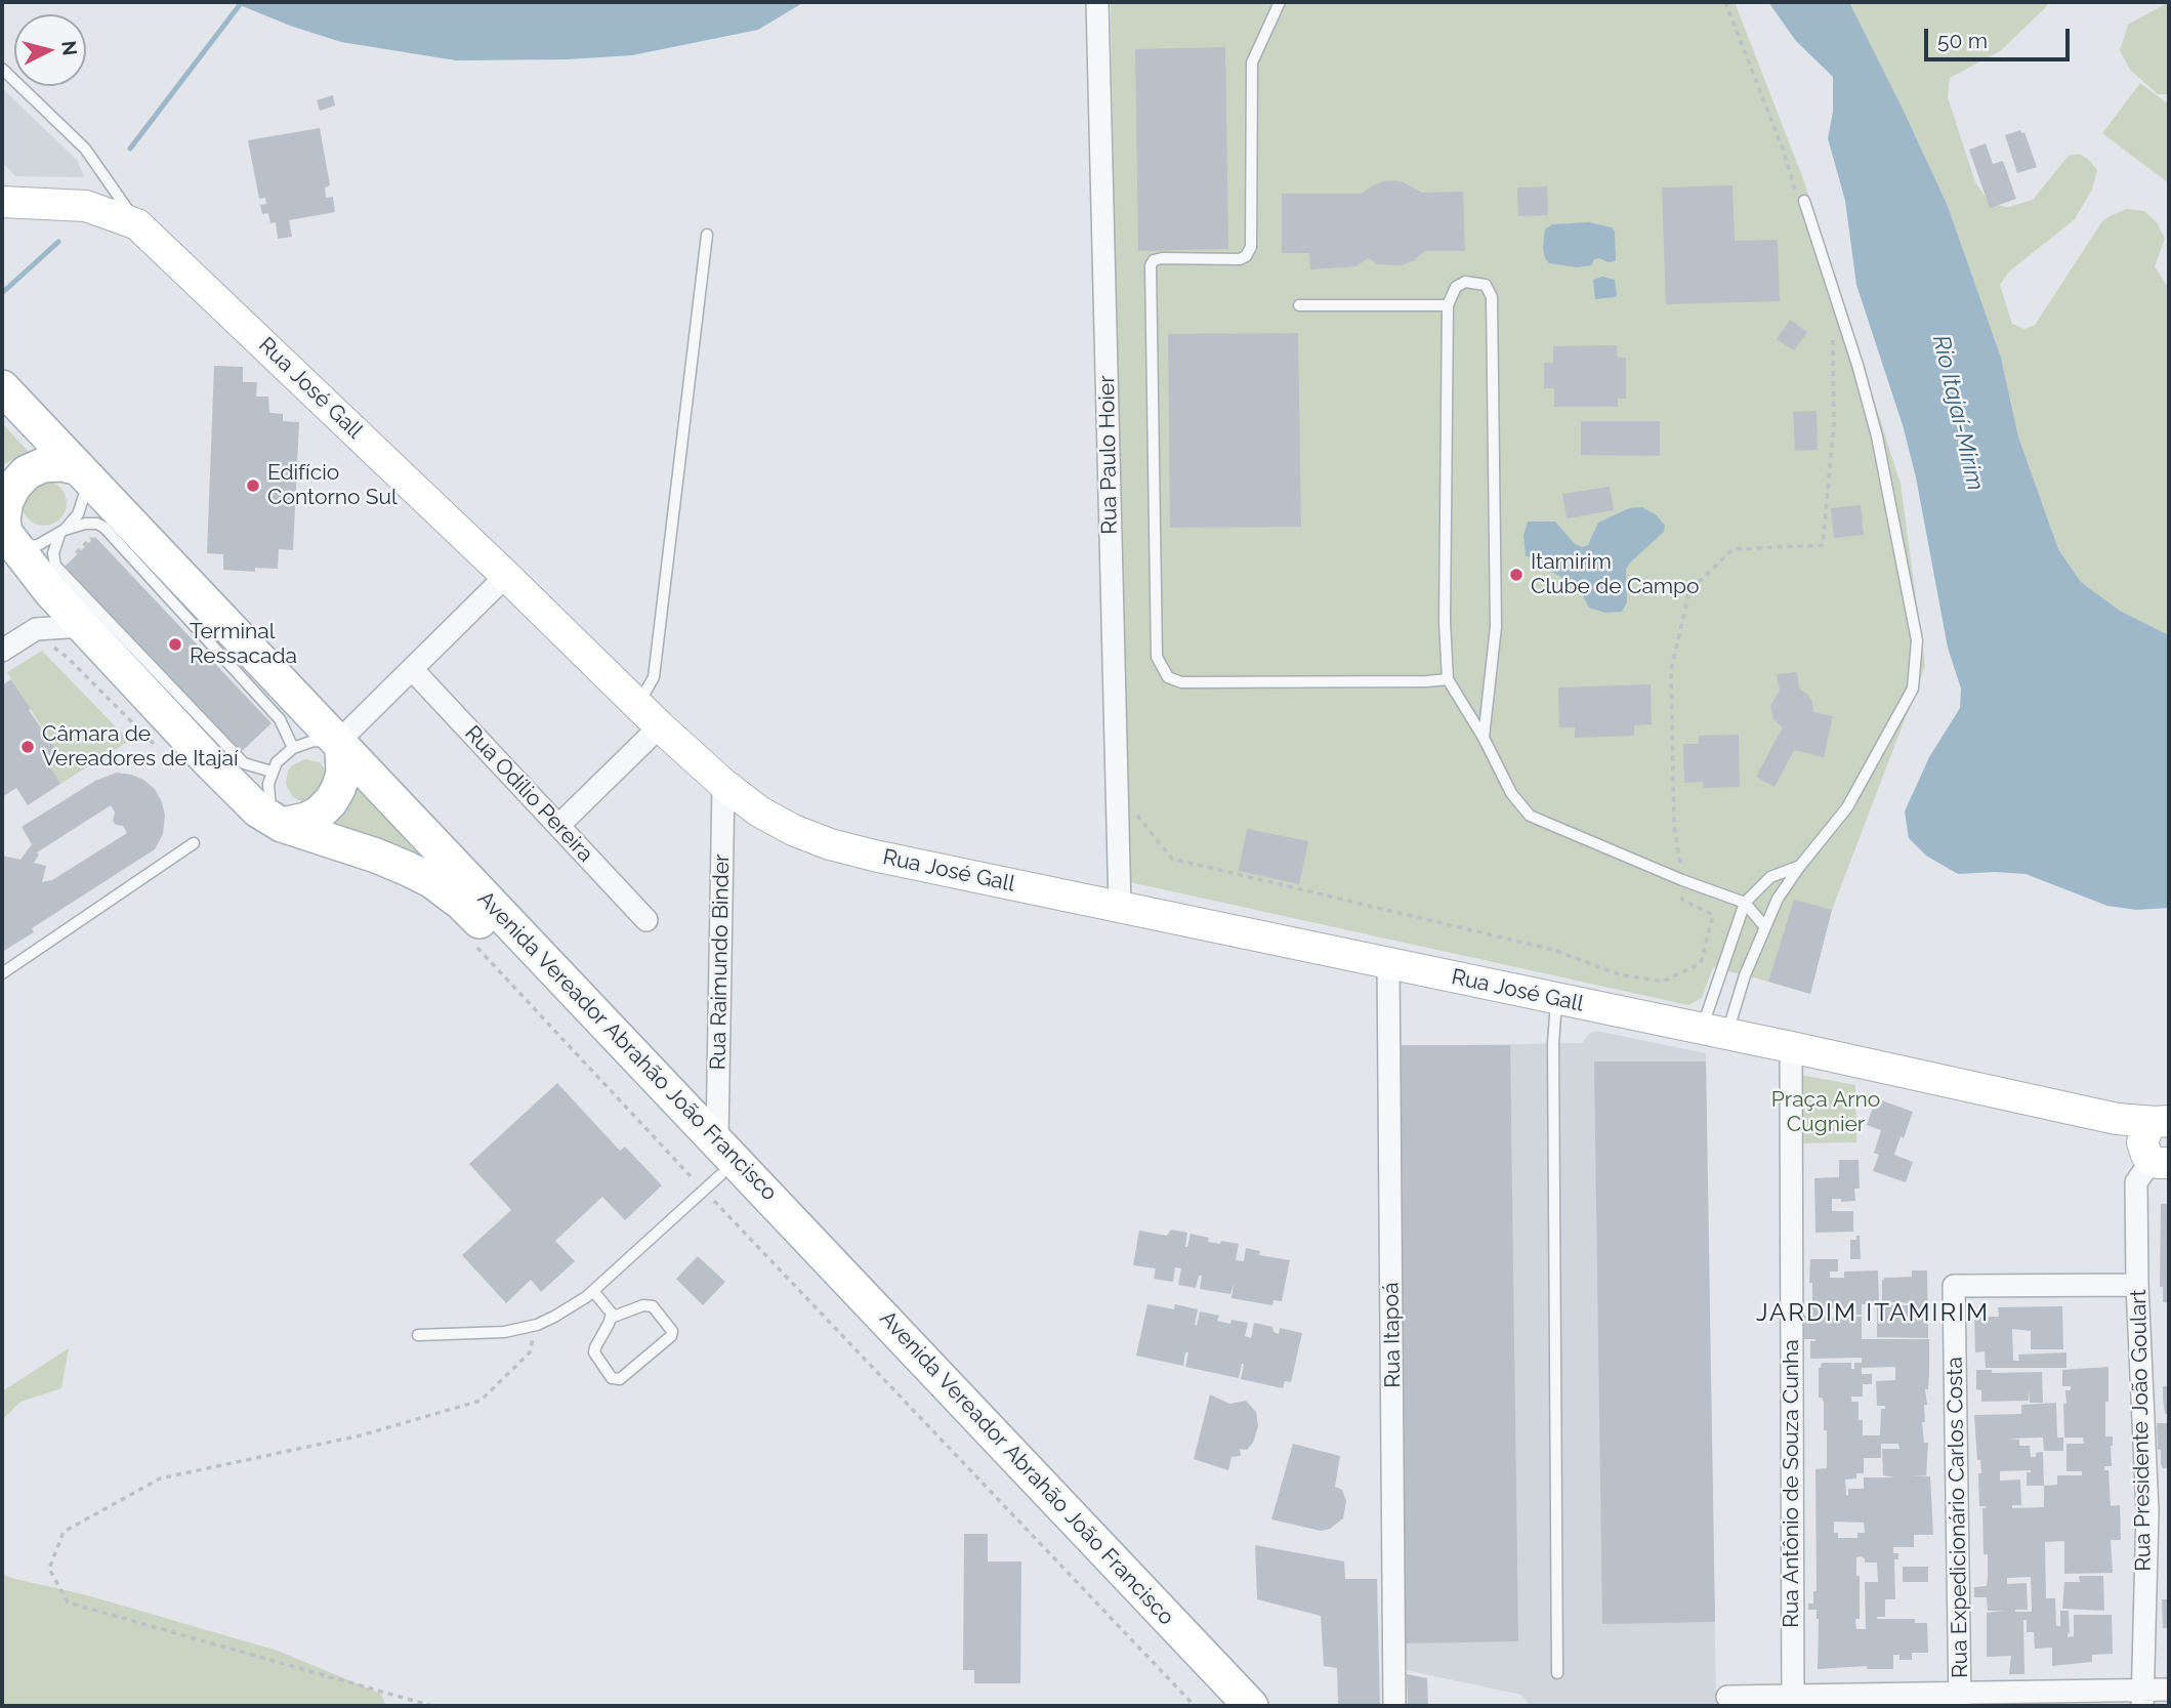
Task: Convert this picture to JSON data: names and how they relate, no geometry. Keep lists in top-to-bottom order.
{
  "streets": {
    "main road": ["Rua José Gall", "Avenida Vereador Abrahão João Francisco"],
    "street": [
      "Rua Paulo Hoier",
      "Rua Odílio Pereira",
      "Rua Raimundo Binder",
      "Rua Itapoá",
      "Rua Presidente João Goulart",
      "Rua Antônio de Souza Cunha",
      "Rua Expedicionário Carlos Costa"
    ]
  },
  "crossings": [
    ["Rua José Gall", "Rua Paulo Hoier"],
    ["Rua José Gall", "Rua Raimundo Binder"],
    ["Rua José Gall", "Rua Itapoá"],
    ["Rua José Gall", "Rua Presidente João Goulart"],
    ["Rua José Gall", "Rua Antônio de Souza Cunha"],
    ["Rua Raimundo Binder", "Avenida Vereador Abrahão João Francisco"],
    ["Rua Presidente João Goulart", "Rua Expedicionário Carlos Costa"]
  ],
  "districts": ["JARDIM ITAMIRIM"],
  "water": ["Rio Itajaí-Mirim"],
  "parks": ["Praça Arno Cugnier"],
  "places": [
    "Edifício Contorno Sul",
    "Itamirim Clube de Campo",
    "Terminal Ressacada",
    "Câmara de Vereadores de Itajaí"
  ],
  "scale_bar": "50 m",
  "north": "right"
}
